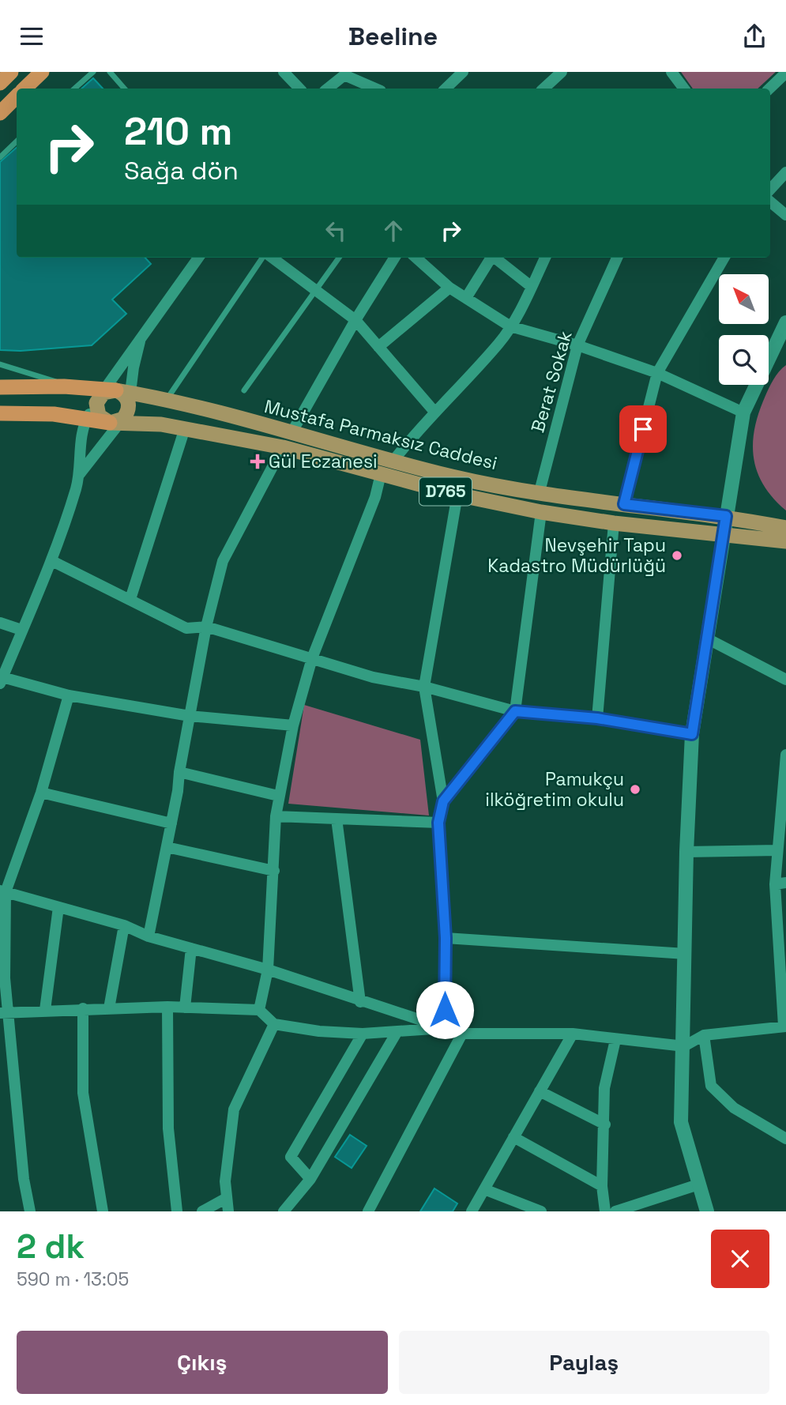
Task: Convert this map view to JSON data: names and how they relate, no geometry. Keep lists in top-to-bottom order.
{
  "streets": {
    "highway": ["Mustafa Parmaksız Caddesi", "D765"],
    "street": ["Berat Sokak"]
  },
  "crossings": [
    ["Berat Sokak", "Mustafa Parmaksız Caddesi"],
    ["Mustafa Parmaksız Caddesi", "D765"]
  ],
  "places": {
    "health": ["Gül Eczanesi"],
    "other": ["Nevşehir Tapu Kadastro Müdürlüğü", "Pamukçu ilköğretim okulu"]
  },
  "north": "top left",
  "page": {
    "header": "Beeline",
    "turn": ["210 m", "Sağa dön"],
    "heading": ["2 dk", "590 m · 13:05"],
    "buttons": ["Çıkış", "Paylaş"]
  }
}
